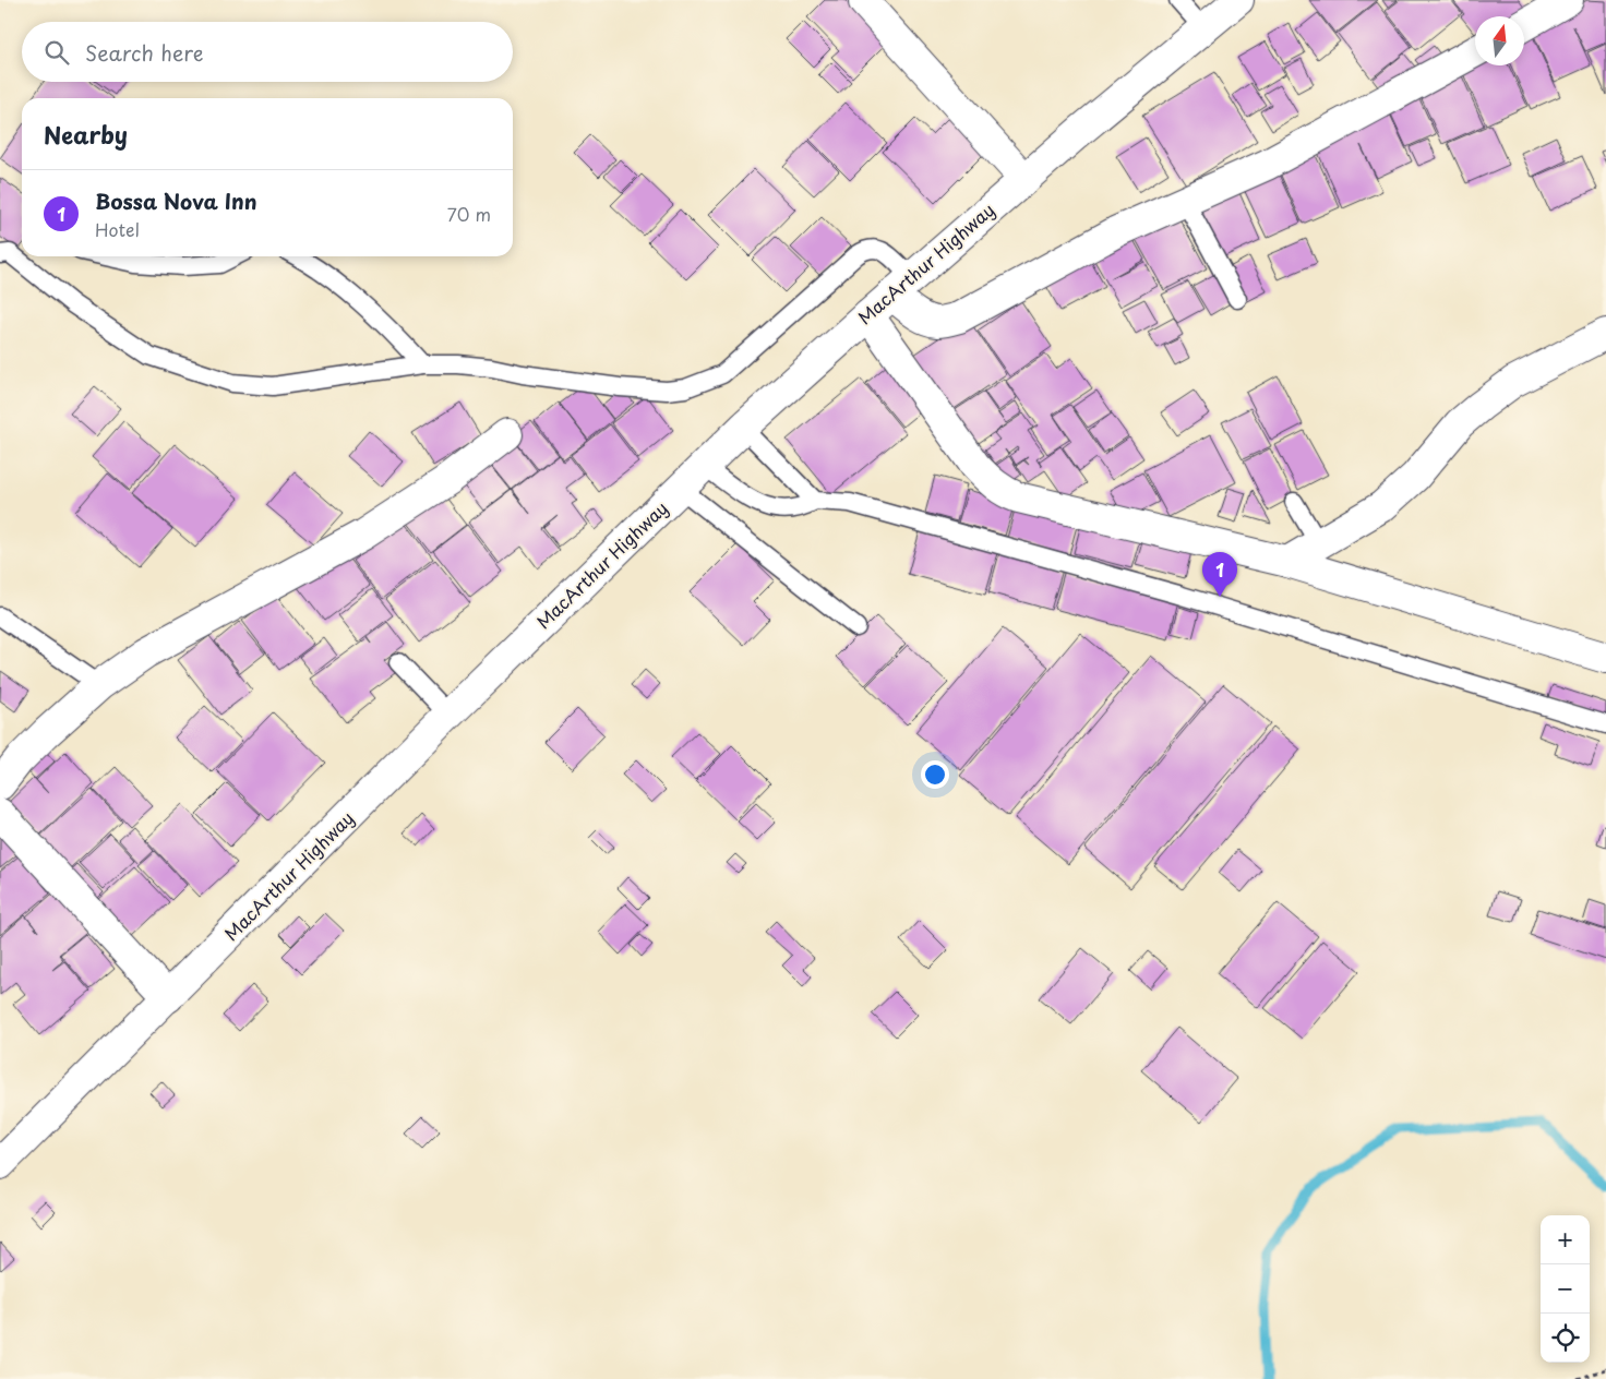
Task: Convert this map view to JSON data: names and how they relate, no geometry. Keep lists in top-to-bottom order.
{
  "streets": {
    "main road": ["MacArthur Highway"]
  },
  "north": "top",
  "page": {
    "search": "Search here",
    "heading": "Nearby",
    "list": [
      {
        "mark": "1",
        "name": "Bossa Nova Inn",
        "note": "Hotel",
        "value": "70 m"
      }
    ],
    "pins": "1",
    "map_buttons": ["+", "−"]
  }
}
